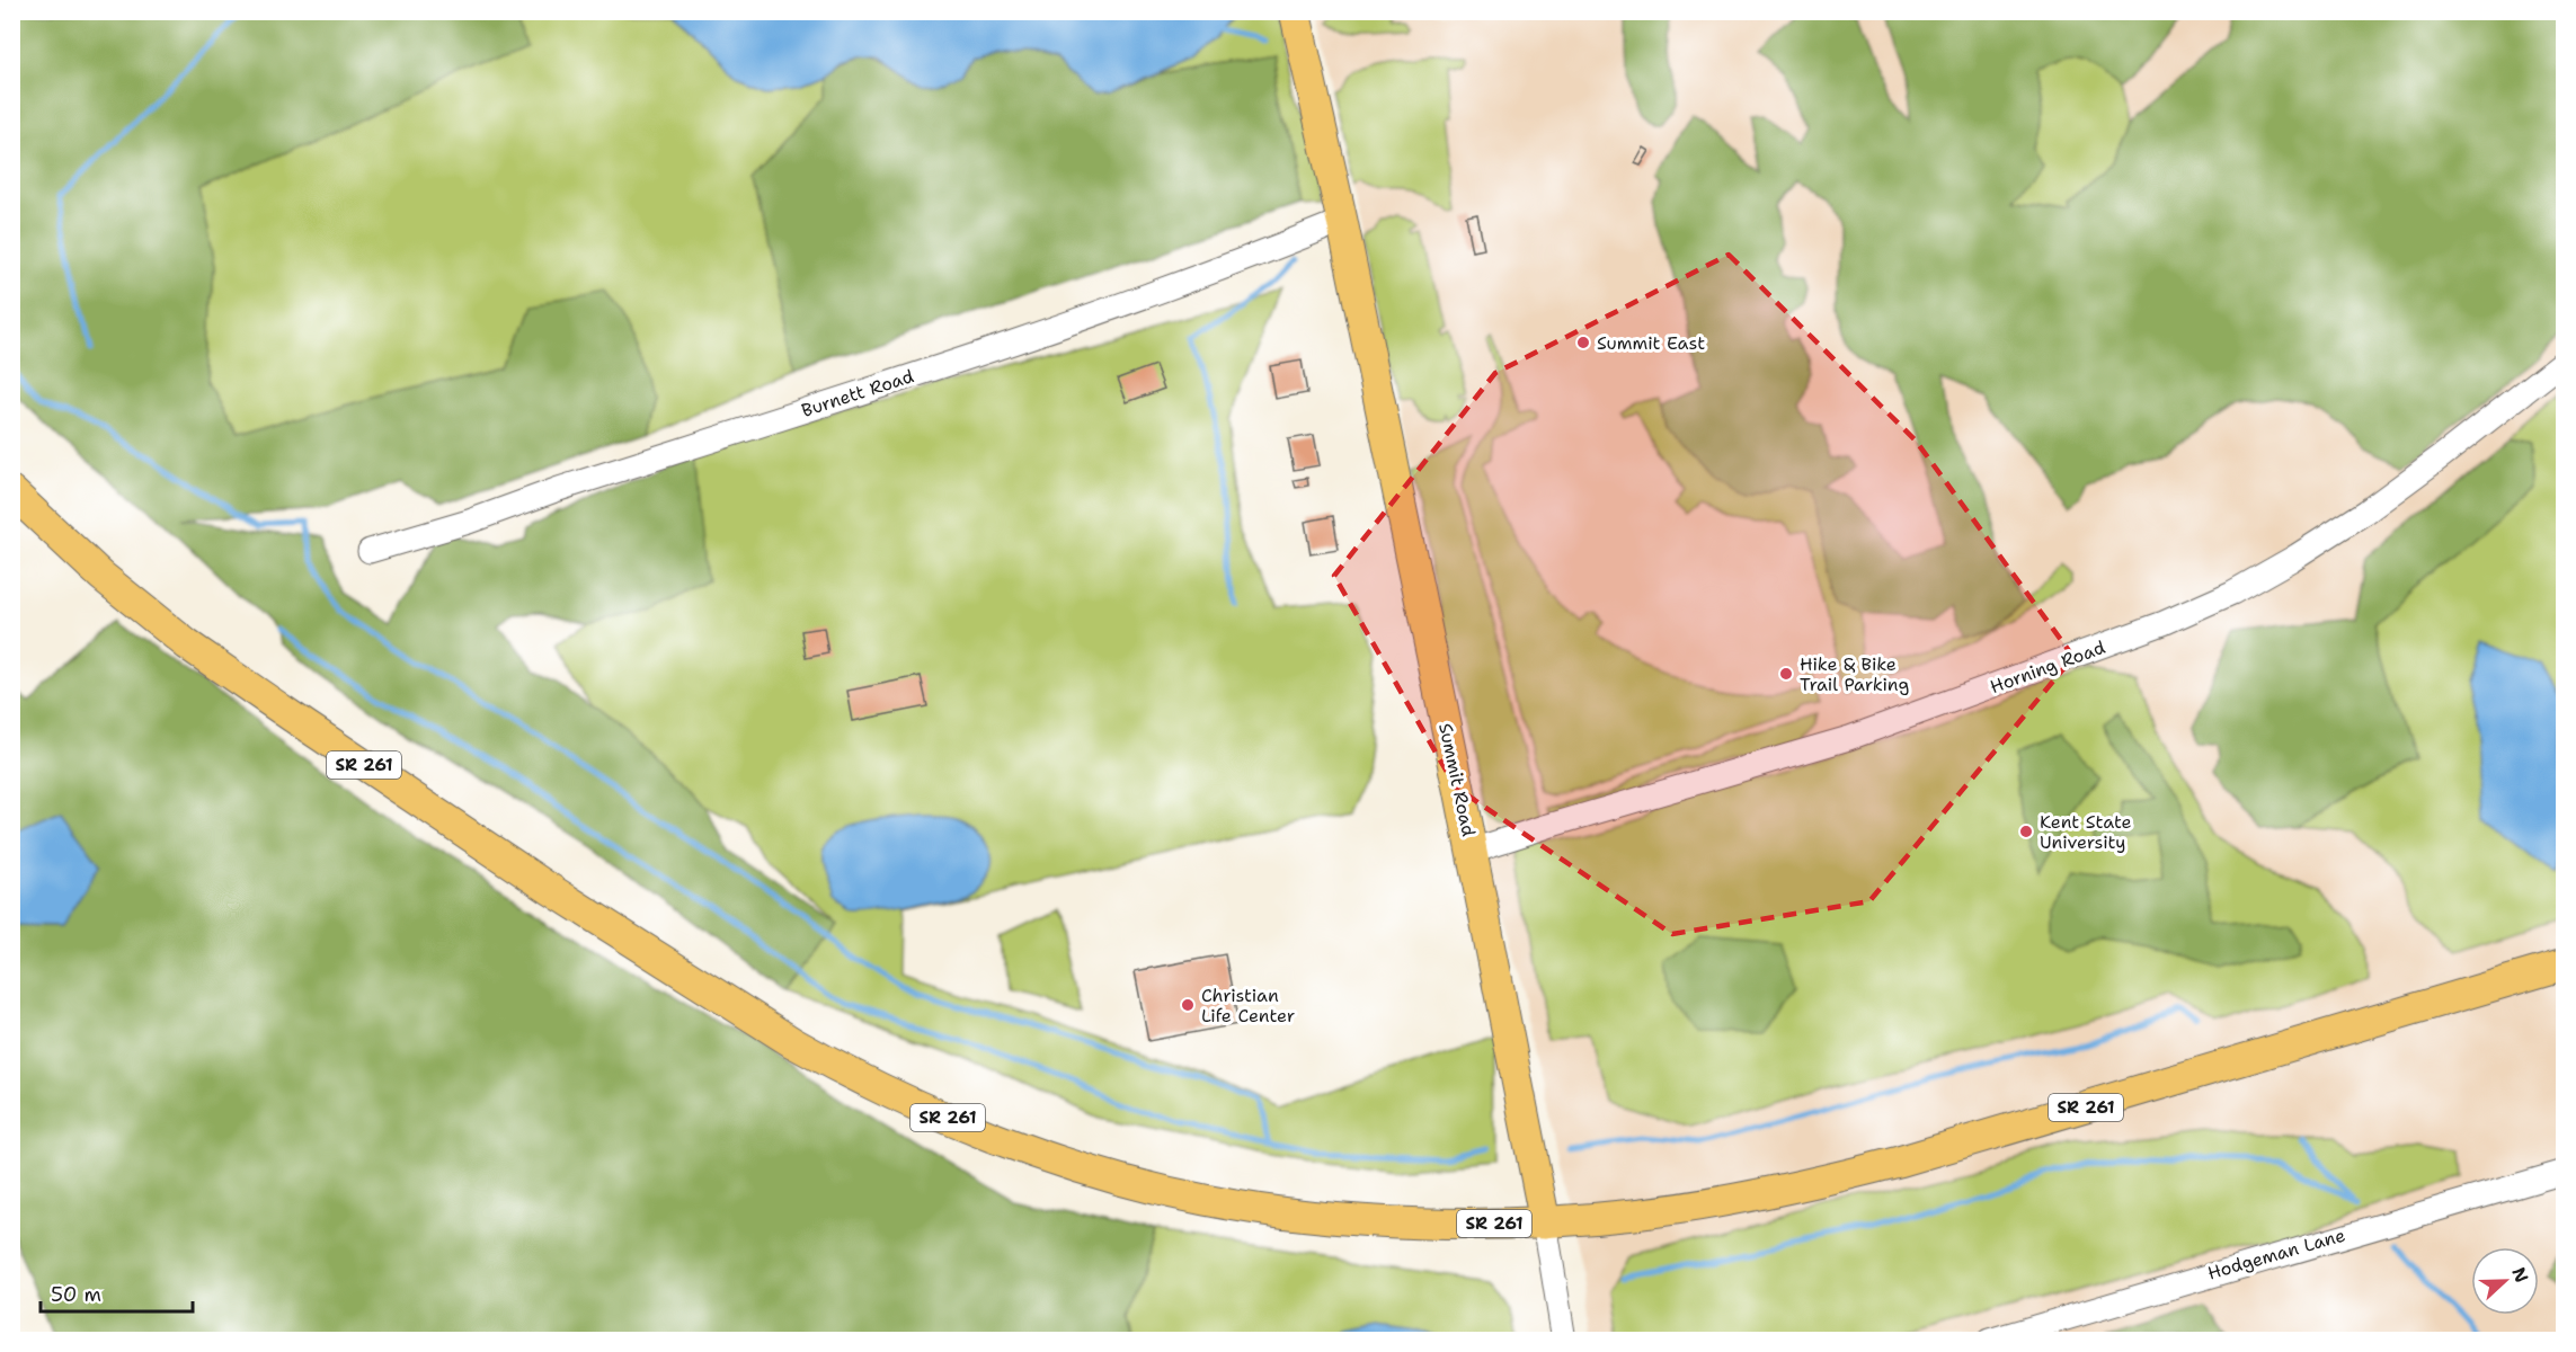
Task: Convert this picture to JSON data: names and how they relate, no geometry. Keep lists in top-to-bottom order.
{
  "streets": {
    "main road": ["SR 261", "Summit Road"],
    "street": ["Burnett Road", "Horning Road", "Hodgeman Lane"]
  },
  "crossings": [
    ["Burnett Road", "Summit Road"],
    ["Horning Road", "Summit Road"],
    ["SR 261", "Summit Road"]
  ],
  "places": [
    "Summit East",
    "Hike & Bike Trail Parking",
    "Kent State University",
    "Christian Life Center"
  ],
  "scale_bar": "50 m",
  "north": "right"
}
